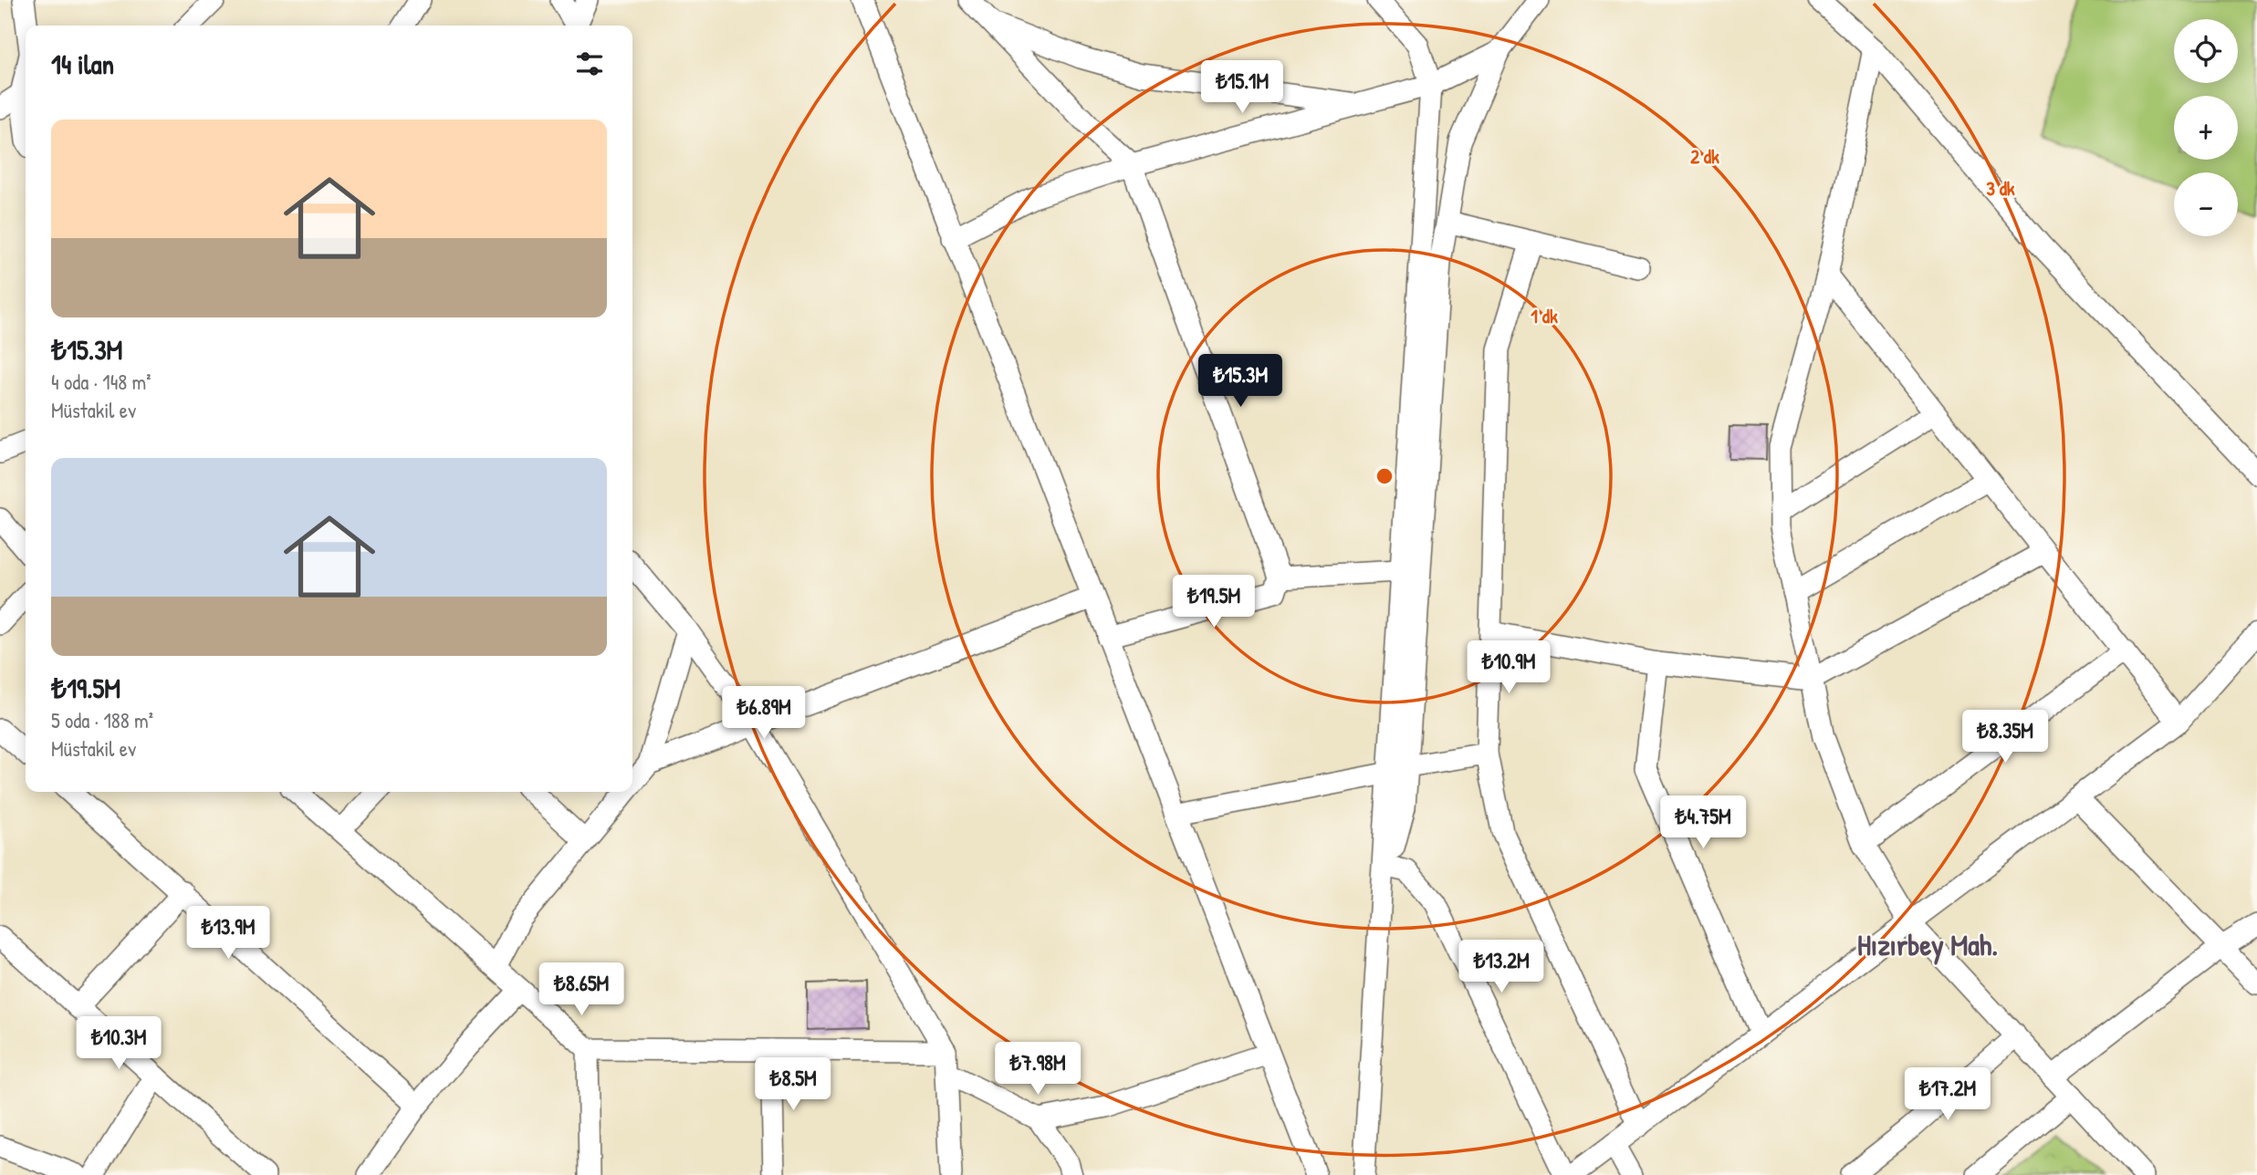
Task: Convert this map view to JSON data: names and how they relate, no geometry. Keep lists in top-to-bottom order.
{
  "districts": ["Hızırbey Mah."],
  "page": {
    "map_buttons": ["+", "−"],
    "heading": "14 ilan",
    "price": [
      "₺15.1M",
      "₺15.3M",
      "₺19.5M",
      "₺10.9M",
      "₺6.89M",
      "₺8.35M",
      "₺4.75M",
      "₺13.9M",
      "₺13.2M",
      "₺8.65M",
      "₺10.3M",
      "₺7.98M",
      "₺8.5M",
      "₺17.2M"
    ],
    "list": [
      {
        "name": "₺15.3M",
        "note": "4 oda · 148 m² · Müstakil ev"
      },
      {
        "name": "₺19.5M",
        "note": "5 oda · 188 m² · Müstakil ev"
      }
    ]
  },
  "rings": ["2 dk", "3 dk", "1 dk"]
}
